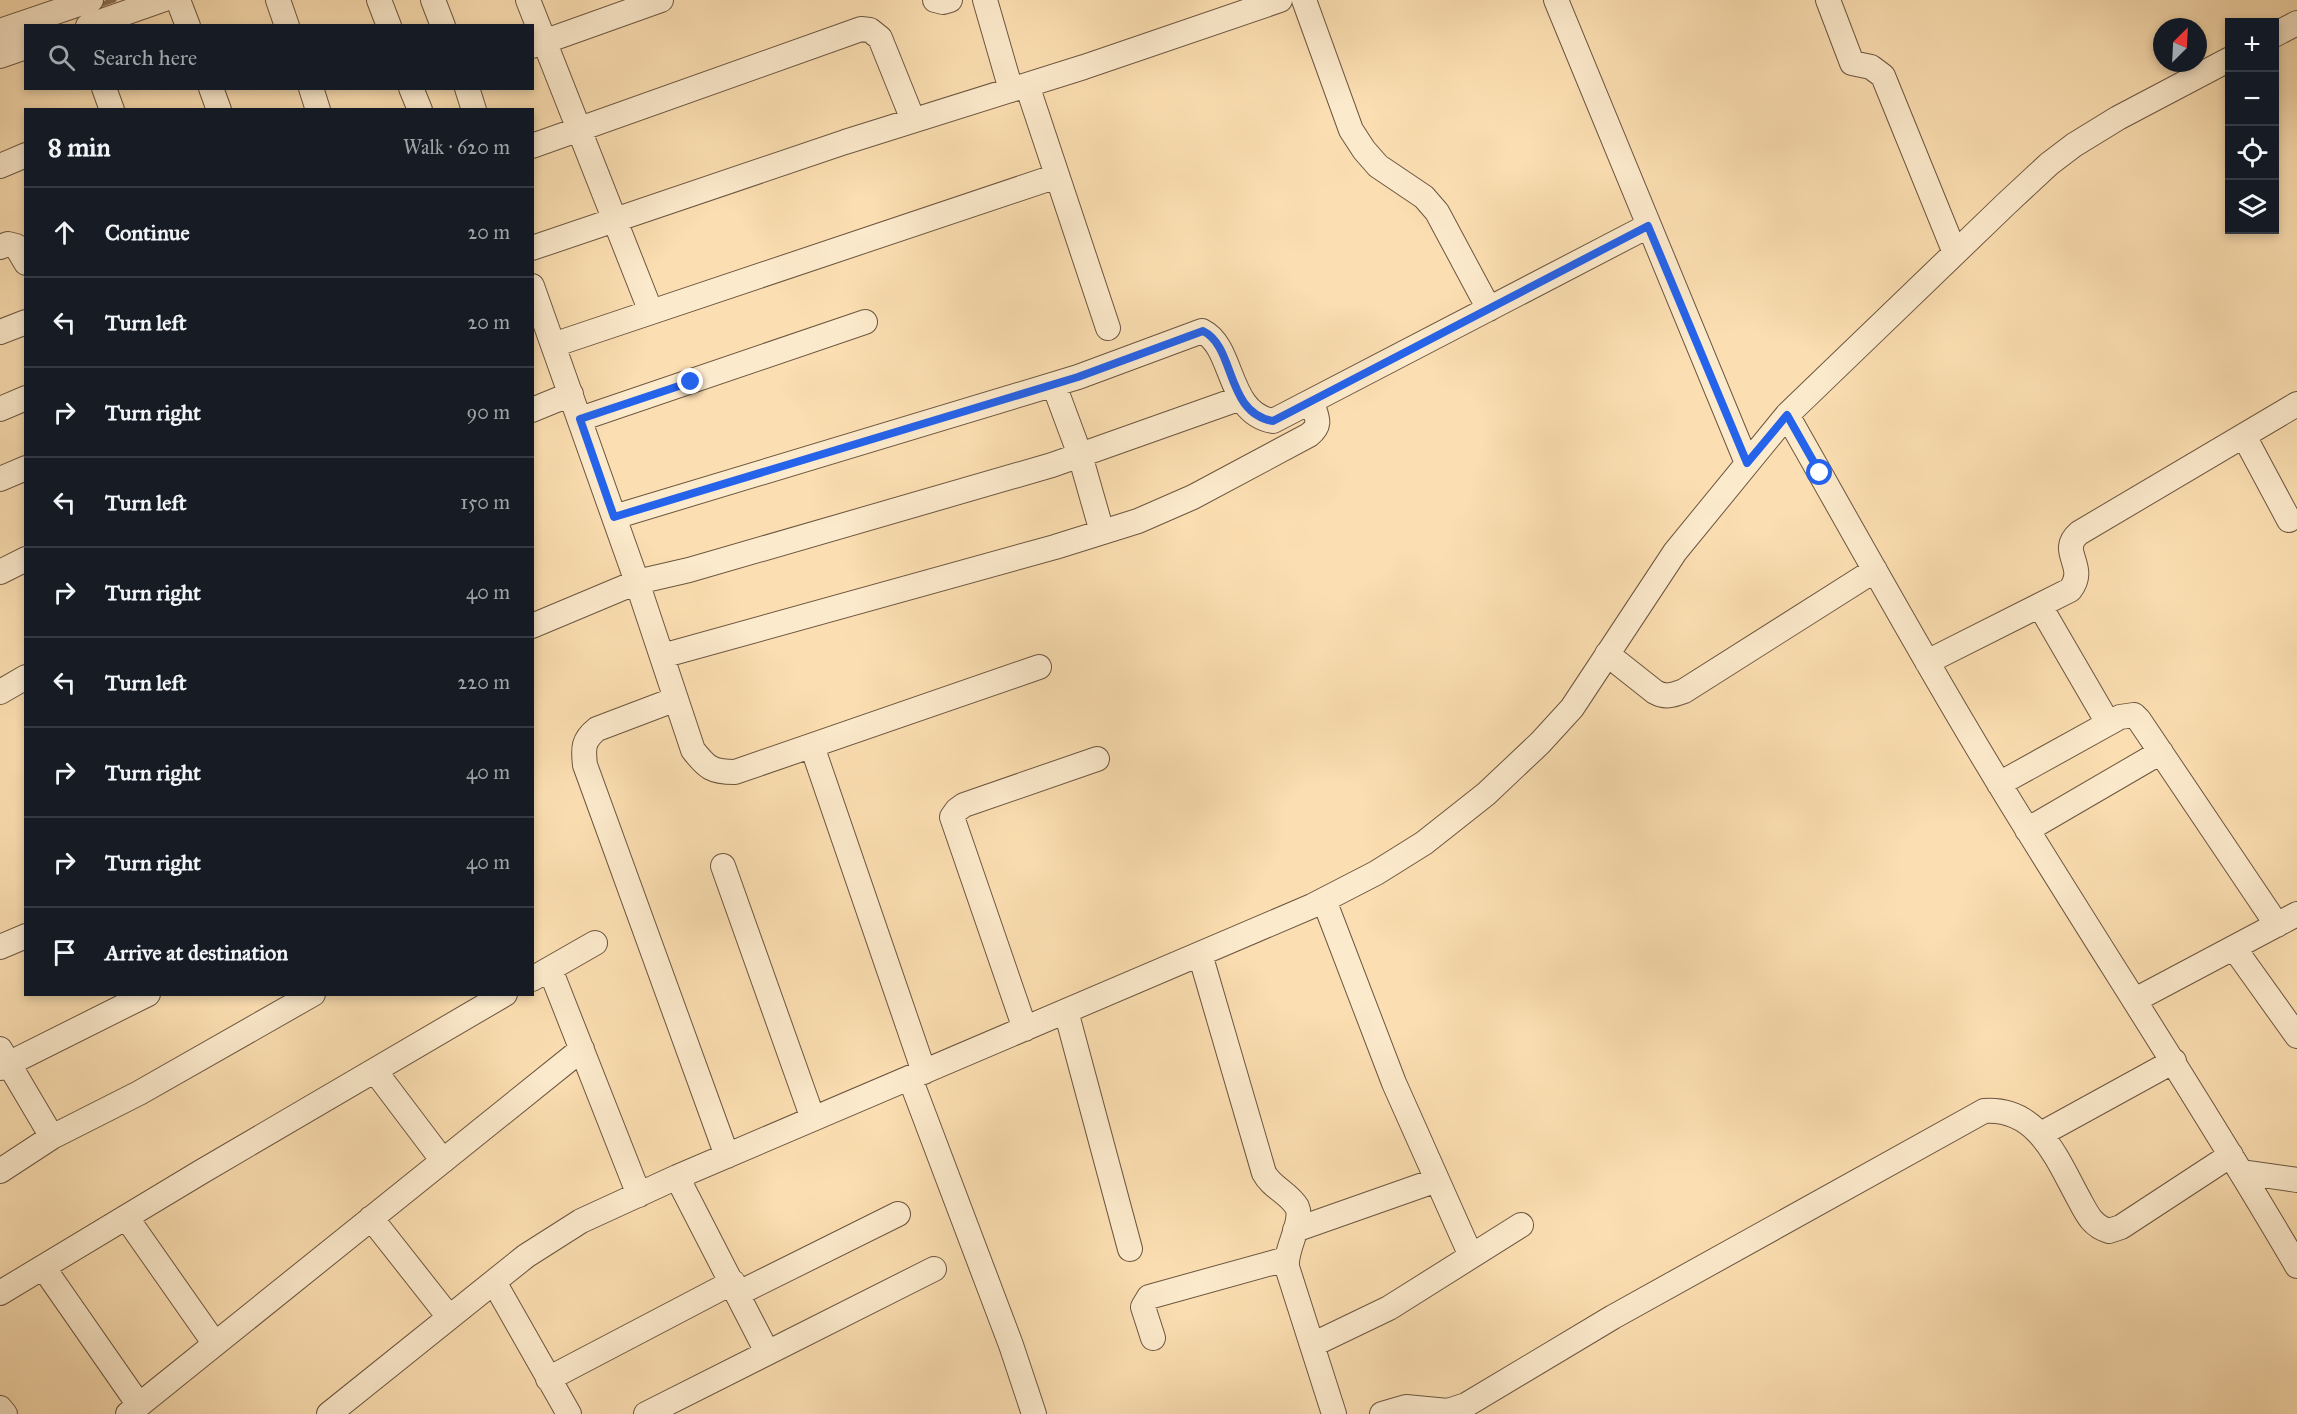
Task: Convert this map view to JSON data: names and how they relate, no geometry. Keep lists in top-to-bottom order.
{
  "north": "top right",
  "page": {
    "map_buttons": ["+", "−"],
    "search": "Search here",
    "heading": ["8 min", "Walk · 620 m"],
    "list": [
      ["Continue", "20 m"],
      ["Turn left", "20 m"],
      ["Turn right", "90 m"],
      ["Turn left", "150 m"],
      ["Turn right", "40 m"],
      ["Turn left", "220 m"],
      ["Turn right", "40 m"],
      ["Turn right", "40 m"],
      "Arrive at destination"
    ]
  }
}
